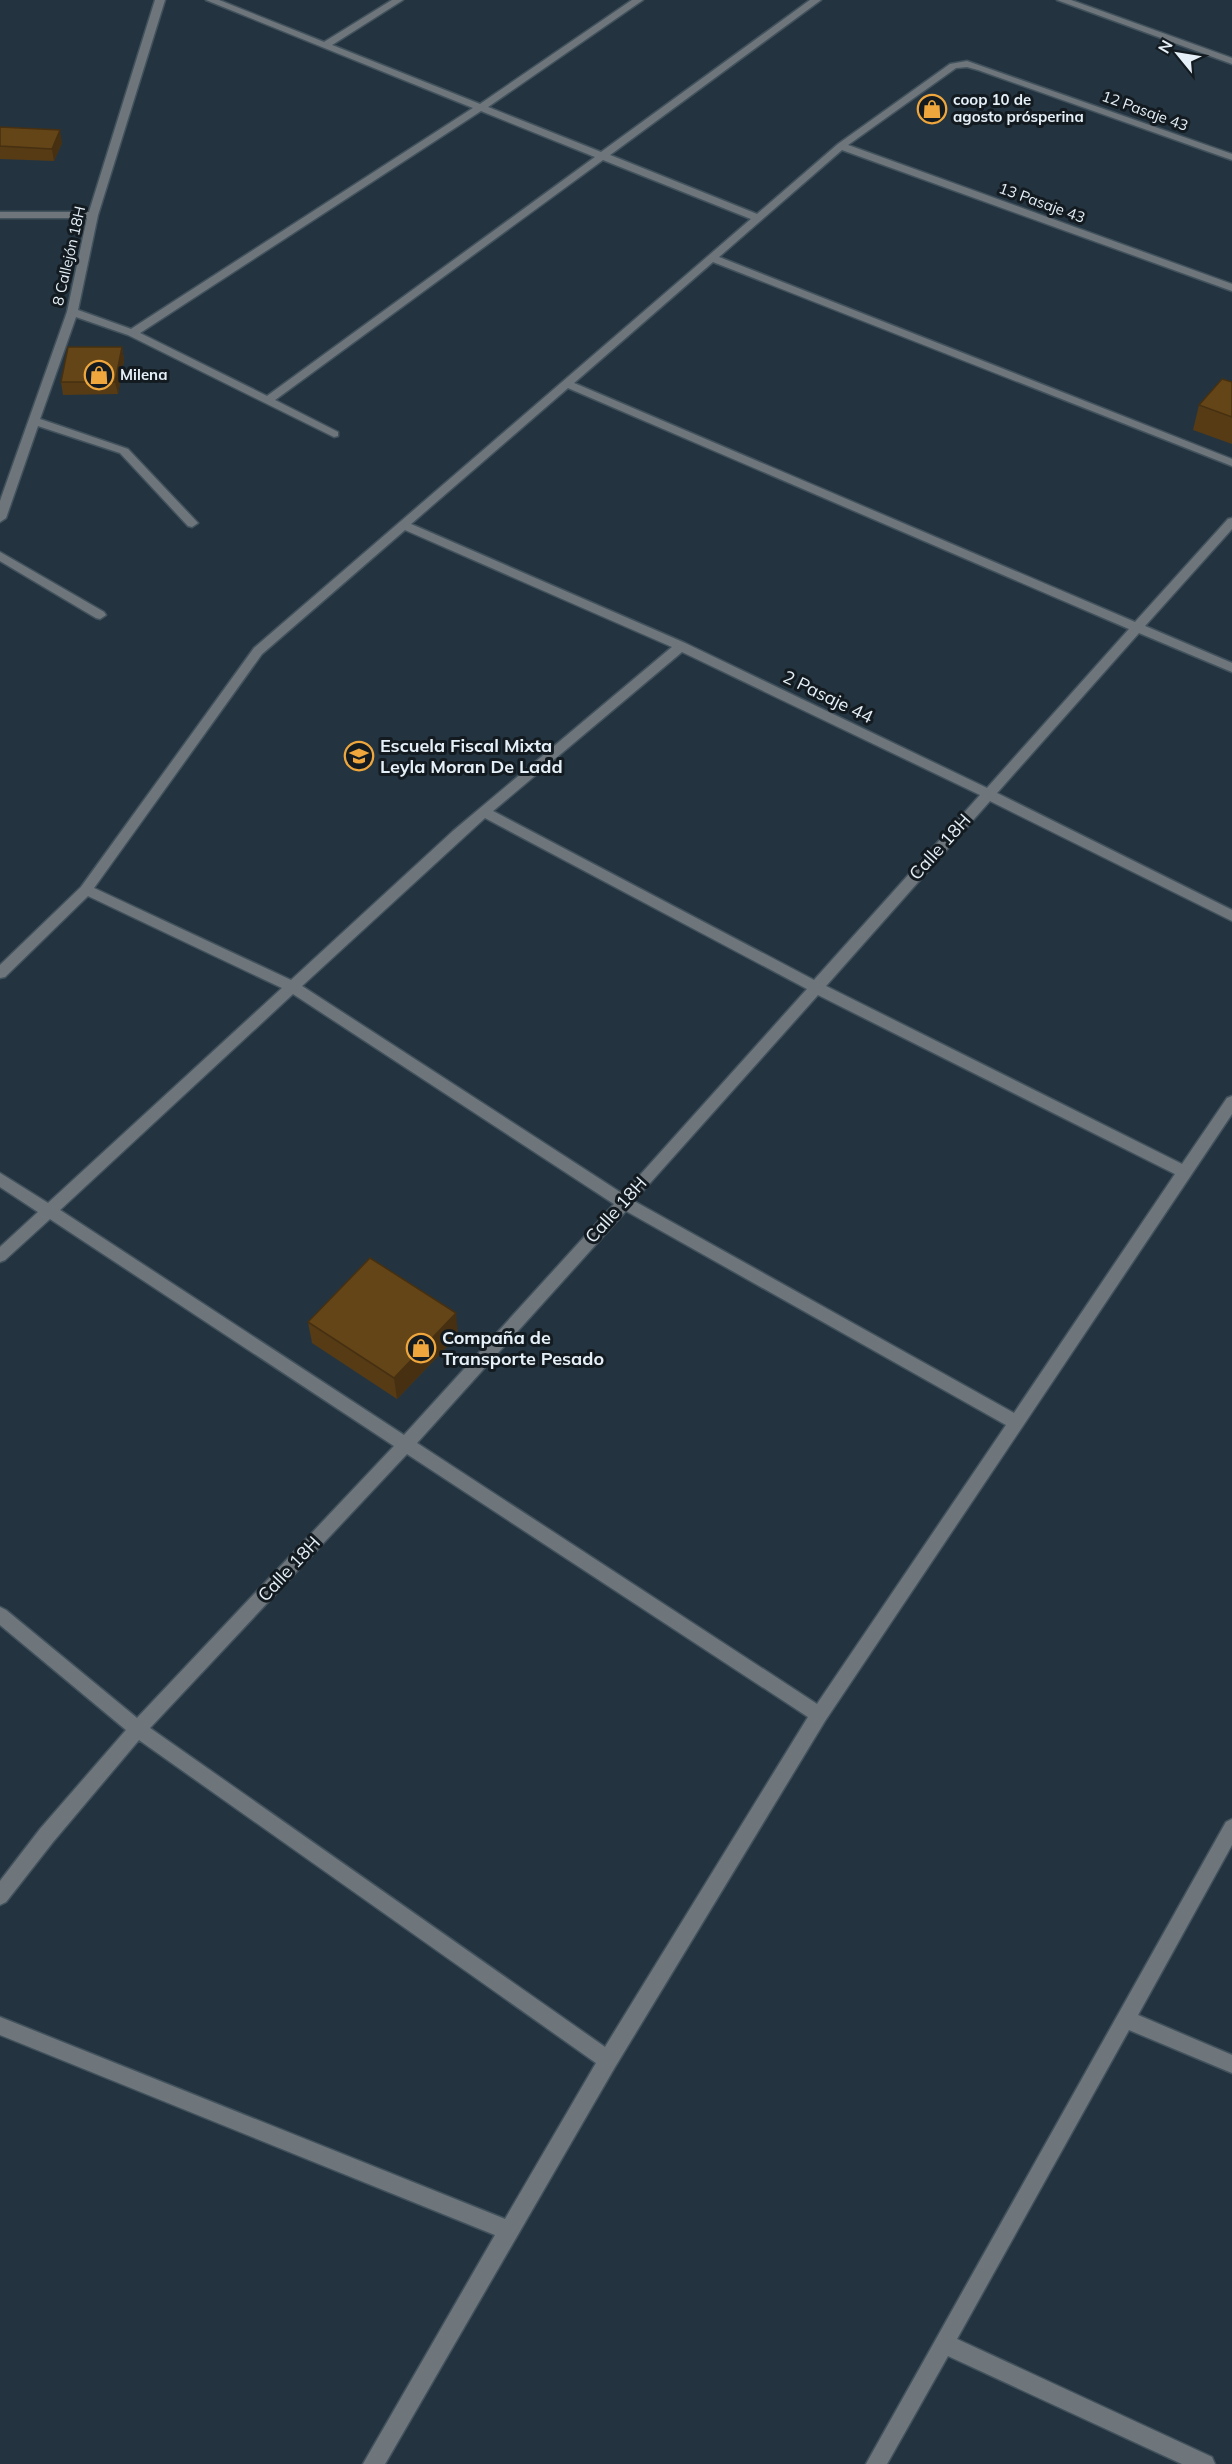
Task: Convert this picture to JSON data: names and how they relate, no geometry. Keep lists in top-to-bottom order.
{
  "streets": {
    "street": [
      "12 Pasaje 43",
      "13 Pasaje 43",
      "8 Callejón 18H",
      "2 Pasaje 44",
      "Calle 18H"
    ]
  },
  "crossings": [
    ["12 Pasaje 43", "13 Pasaje 43"],
    ["12 Pasaje 43", "2 Pasaje 44"],
    ["2 Pasaje 44", "Calle 18H"]
  ],
  "places": {
    "shop": ["coop 10 de agosto prósperina", "Milena", "Compaña de Transporte Pesado"],
    "school or university": ["Escuela Fiscal Mixta Leyla Moran De Ladd"]
  },
  "north": "top left"
}
